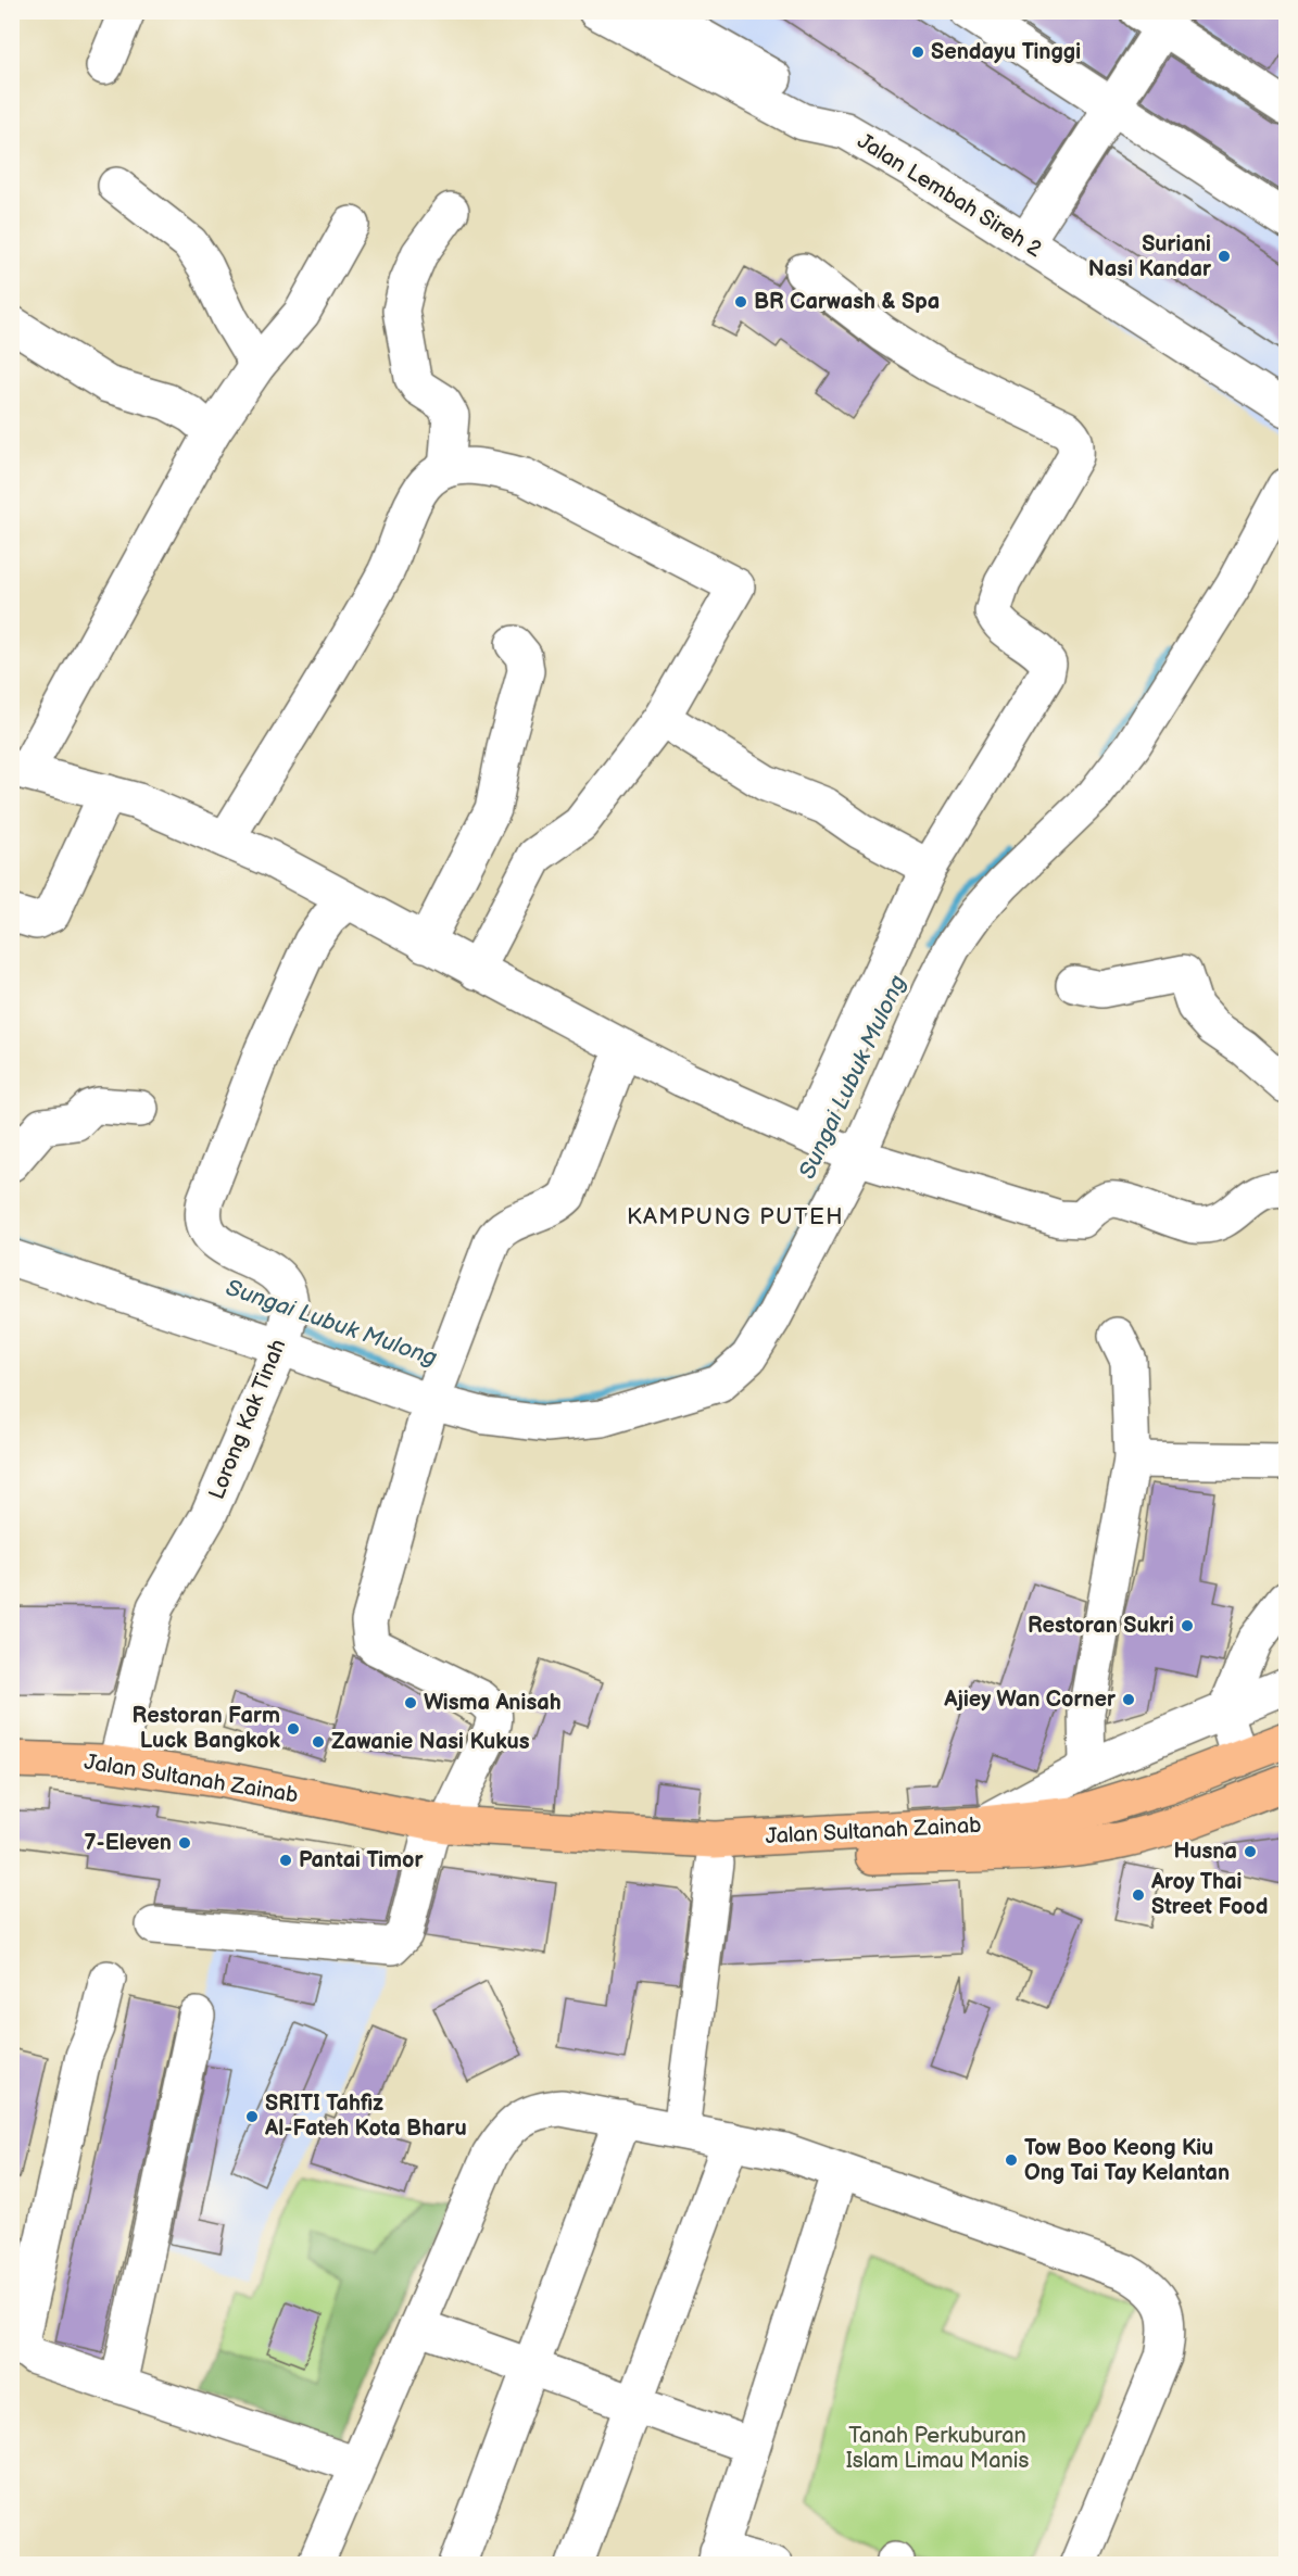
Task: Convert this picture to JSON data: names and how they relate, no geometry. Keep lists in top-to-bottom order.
{
  "streets": {
    "main road": ["Jalan Sultanah Zainab"],
    "street": ["Jalan Lembah Sireh 2", "Lorong Kak Tinah"]
  },
  "crossings": [
    ["Lorong Kak Tinah", "Jalan Sultanah Zainab"]
  ],
  "districts": ["KAMPUNG PUTEH"],
  "water": ["Sungai Lubuk Mulong"],
  "parks": ["Tanah Perkuburan Islam Limau Manis"],
  "places": [
    "Sendayu Tinggi",
    "Suriani Nasi Kandar",
    "BR Carwash & Spa",
    "Restoran Sukri",
    "Ajiey Wan Corner",
    "Wisma Anisah",
    "Restoran Farm Luck Bangkok",
    "Zawanie Nasi Kukus",
    "7-Eleven",
    "Husna",
    "Pantai Timor",
    "Aroy Thai Street Food",
    "SRITI Tahfiz Al-Fateh Kota Bharu",
    "Tow Boo Keong Kiu Ong Tai Tay Kelantan"
  ]
}
